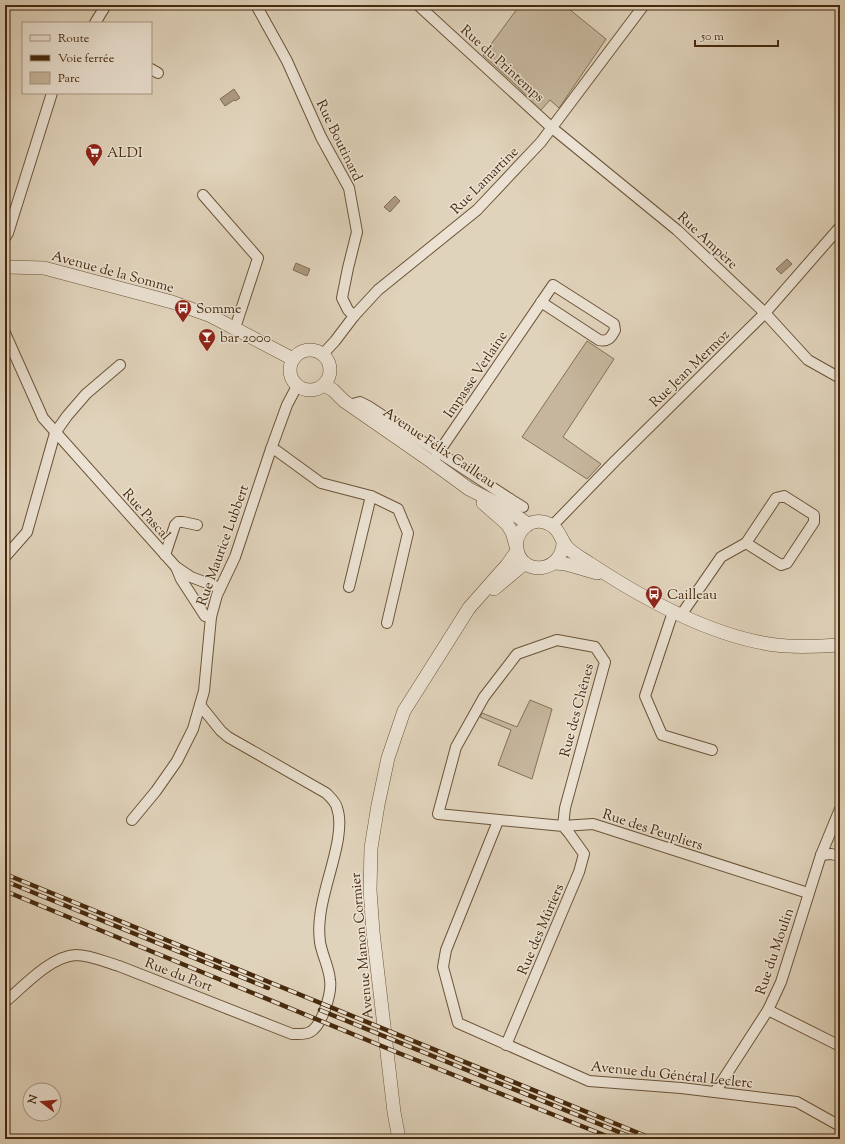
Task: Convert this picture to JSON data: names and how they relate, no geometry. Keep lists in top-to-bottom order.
{
  "streets": {
    "street": [
      "Rue du Printemps",
      "Rue Boutinard",
      "Rue Lamartine",
      "Rue Ampère",
      "Avenue de la Somme",
      "Rue Jean Mermoz",
      "Impasse Verlaine",
      "Avenue Félix Cailleau",
      "Rue Pascal",
      "Rue Maurice Lubbert",
      "Rue des Chênes",
      "Rue des Peupliers",
      "Rue des Mûriers",
      "Avenue Manon Cormier",
      "Rue du Moulin",
      "Rue du Port",
      "Avenue du Général Leclerc"
    ]
  },
  "crossings": [
    ["Rue du Printemps", "Rue Lamartine"],
    ["Rue du Printemps", "Rue Ampère"],
    ["Rue Boutinard", "Rue Lamartine"],
    ["Rue Lamartine", "Rue Ampère"],
    ["Rue Lamartine", "Avenue de la Somme"],
    ["Rue Lamartine", "Avenue Félix Cailleau"],
    ["Rue Lamartine", "Rue Maurice Lubbert"],
    ["Rue Ampère", "Rue Jean Mermoz"],
    ["Avenue de la Somme", "Avenue Félix Cailleau"],
    ["Avenue de la Somme", "Rue Maurice Lubbert"],
    ["Rue Jean Mermoz", "Avenue Félix Cailleau"],
    ["Rue Jean Mermoz", "Avenue Manon Cormier"],
    ["Impasse Verlaine", "Avenue Félix Cailleau"],
    ["Avenue Félix Cailleau", "Rue Maurice Lubbert"],
    ["Avenue Félix Cailleau", "Avenue Manon Cormier"],
    ["Rue Pascal", "Rue Maurice Lubbert"],
    ["Rue Maurice Lubbert", "Rue du Port"],
    ["Rue des Chênes", "Rue des Peupliers"],
    ["Rue des Chênes", "Rue des Mûriers"],
    ["Rue des Peupliers", "Rue des Mûriers"],
    ["Rue des Peupliers", "Rue du Moulin"],
    ["Rue des Peupliers", "Avenue du Général Leclerc"],
    ["Rue des Mûriers", "Avenue du Général Leclerc"],
    ["Rue du Moulin", "Avenue du Général Leclerc"]
  ],
  "places": {
    "supermarket": ["ALDI"],
    "bus stop": ["Somme", "Cailleau"],
    "bar": ["bar 2000"]
  },
  "legend": ["Route", "Voie ferrée", "Parc"],
  "scale_bar": "50 m",
  "north": "left"
}
